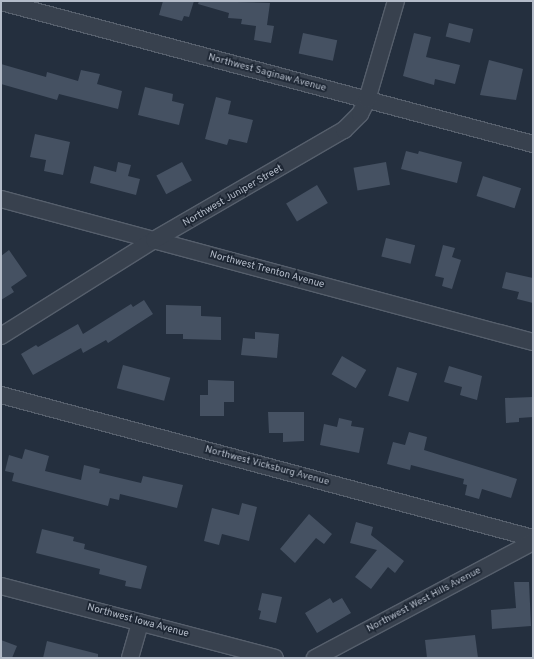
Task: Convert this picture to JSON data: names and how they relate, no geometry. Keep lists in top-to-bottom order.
{
  "streets": {
    "street": [
      "Northwest Saginaw Avenue",
      "Northwest Juniper Street",
      "Northwest Trenton Avenue",
      "Northwest Vicksburg Avenue",
      "Northwest West Hills Avenue",
      "Northwest Iowa Avenue"
    ]
  },
  "crossings": [
    ["Northwest Saginaw Avenue", "Northwest Juniper Street"],
    ["Northwest Juniper Street", "Northwest Trenton Avenue"]
  ]
}
